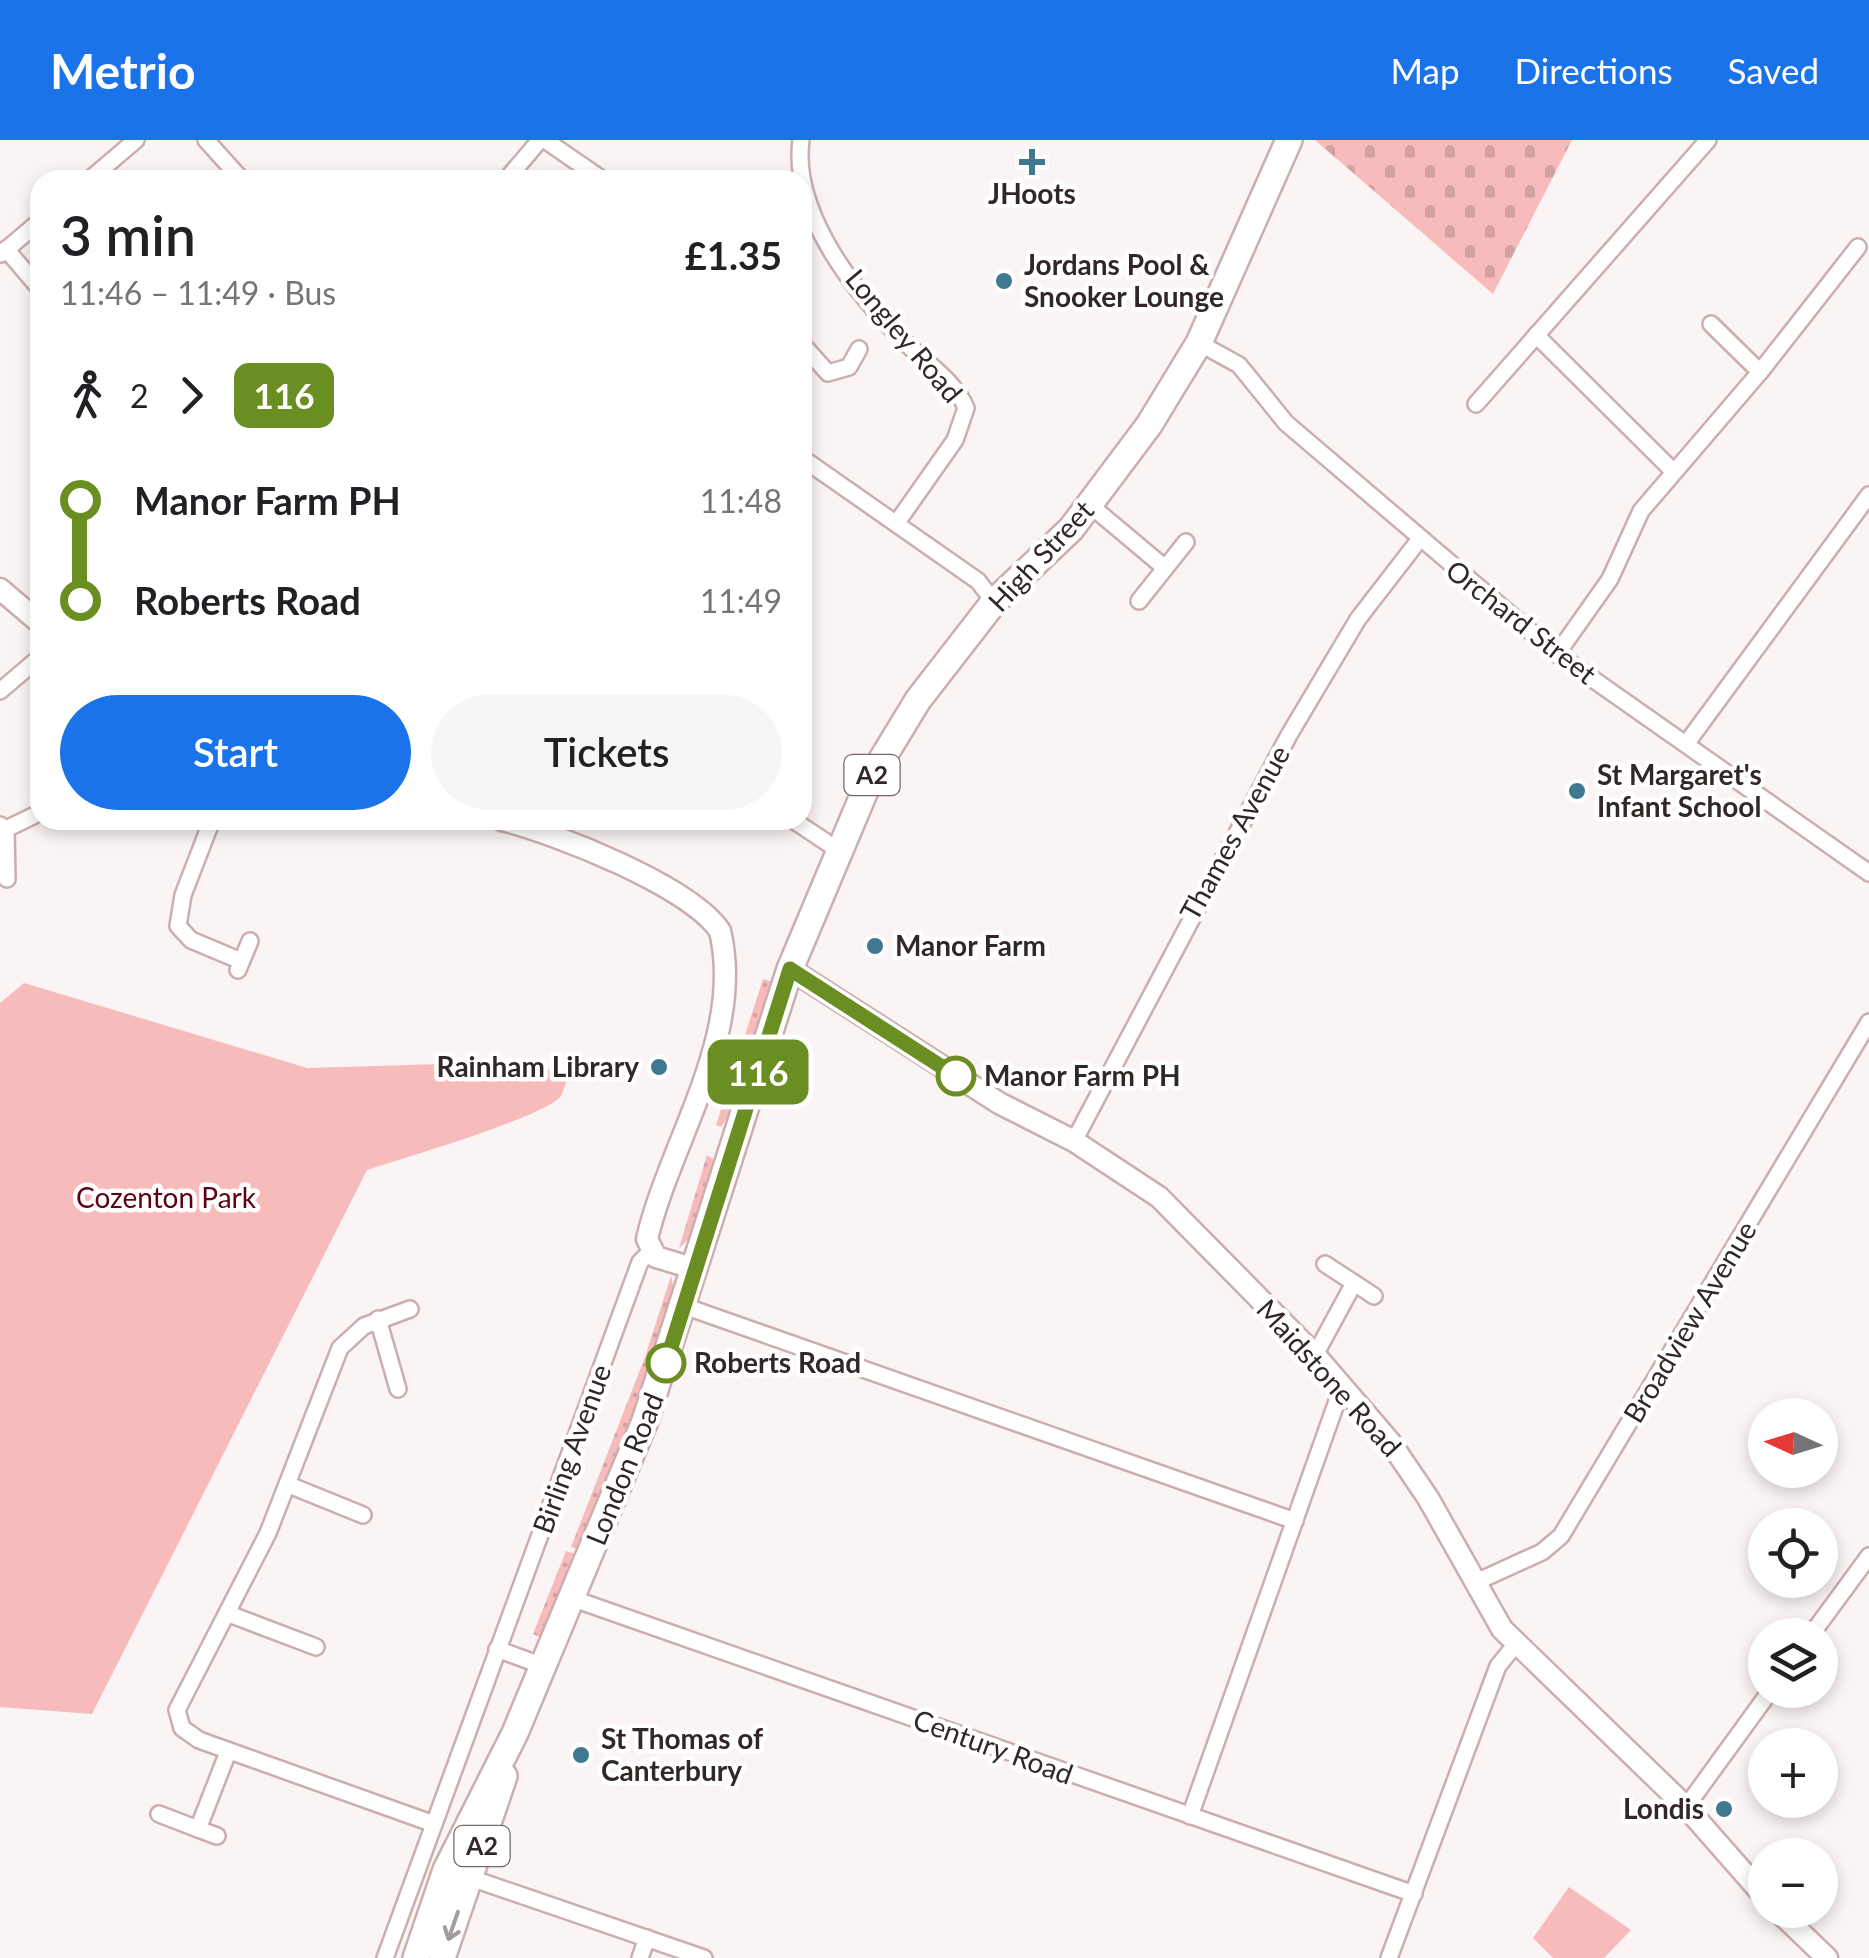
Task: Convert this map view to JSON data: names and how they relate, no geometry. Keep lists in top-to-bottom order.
{
  "streets": {
    "main road": ["High Street", "A2", "London Road"],
    "street": [
      "Longley Road",
      "Orchard Street",
      "Thames Avenue",
      "Broadview Avenue",
      "Maidstone Road",
      "Birling Avenue",
      "Century Road"
    ]
  },
  "crossings": [
    ["High Street", "Orchard Street"],
    ["High Street", "Maidstone Road"],
    ["High Street", "London Road"],
    ["Orchard Street", "Thames Avenue"],
    ["Thames Avenue", "Maidstone Road"],
    ["Broadview Avenue", "Maidstone Road"],
    ["Maidstone Road", "London Road"],
    ["London Road", "Century Road"]
  ],
  "parks": ["Cozenton Park"],
  "places": {
    "health": ["JHoots"],
    "other": [
      "Jordans Pool & Snooker Lounge",
      "St Margaret's Infant School",
      "Manor Farm",
      "Rainham Library",
      "Manor Farm PH",
      "Roberts Road",
      "St Thomas of Canterbury",
      "Londis"
    ]
  },
  "lines": ["bus line 116"],
  "north": "left",
  "page": {
    "header": "Metrio",
    "nav": ["Map", "Directions", "Saved"],
    "on_map": "116",
    "heading": ["3 min", "11:46 – 11:49 · Bus", "£1.35"],
    "legs": ["2", "116"],
    "list": [
      {
        "name": "Manor Farm PH",
        "value": "11:48"
      },
      {
        "name": "Roberts Road",
        "value": "11:49"
      }
    ],
    "buttons": ["Start", "Tickets"],
    "map_buttons": ["+", "−"]
  }
}
